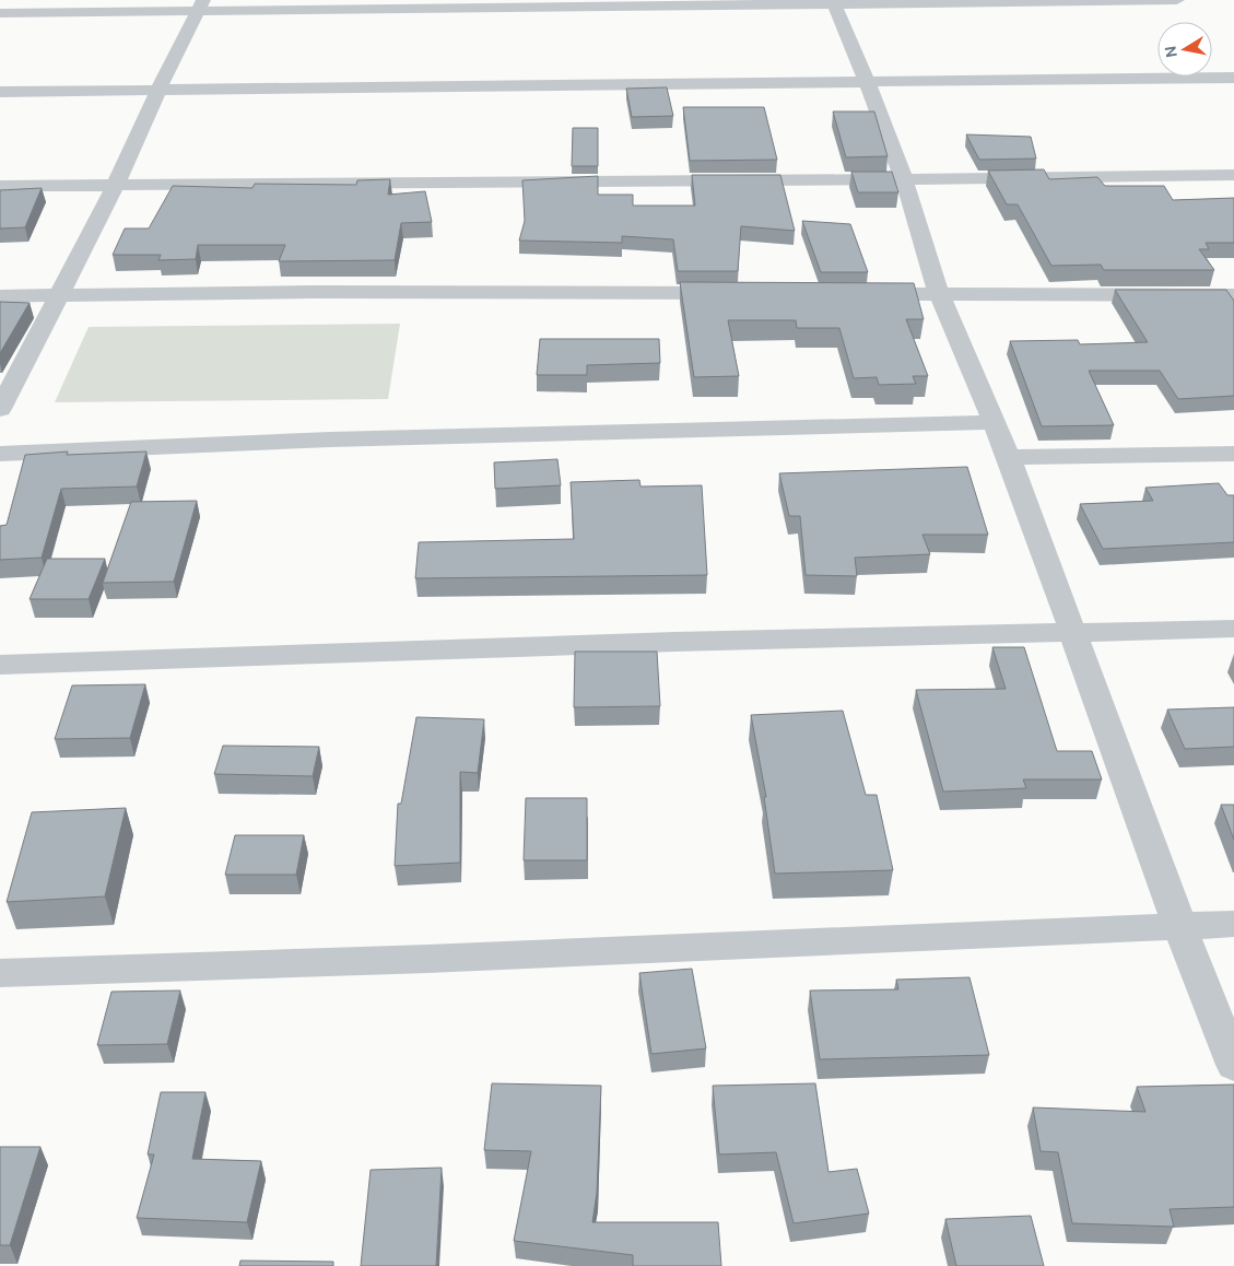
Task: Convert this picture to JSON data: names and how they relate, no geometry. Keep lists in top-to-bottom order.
{
  "north": "left"
}
